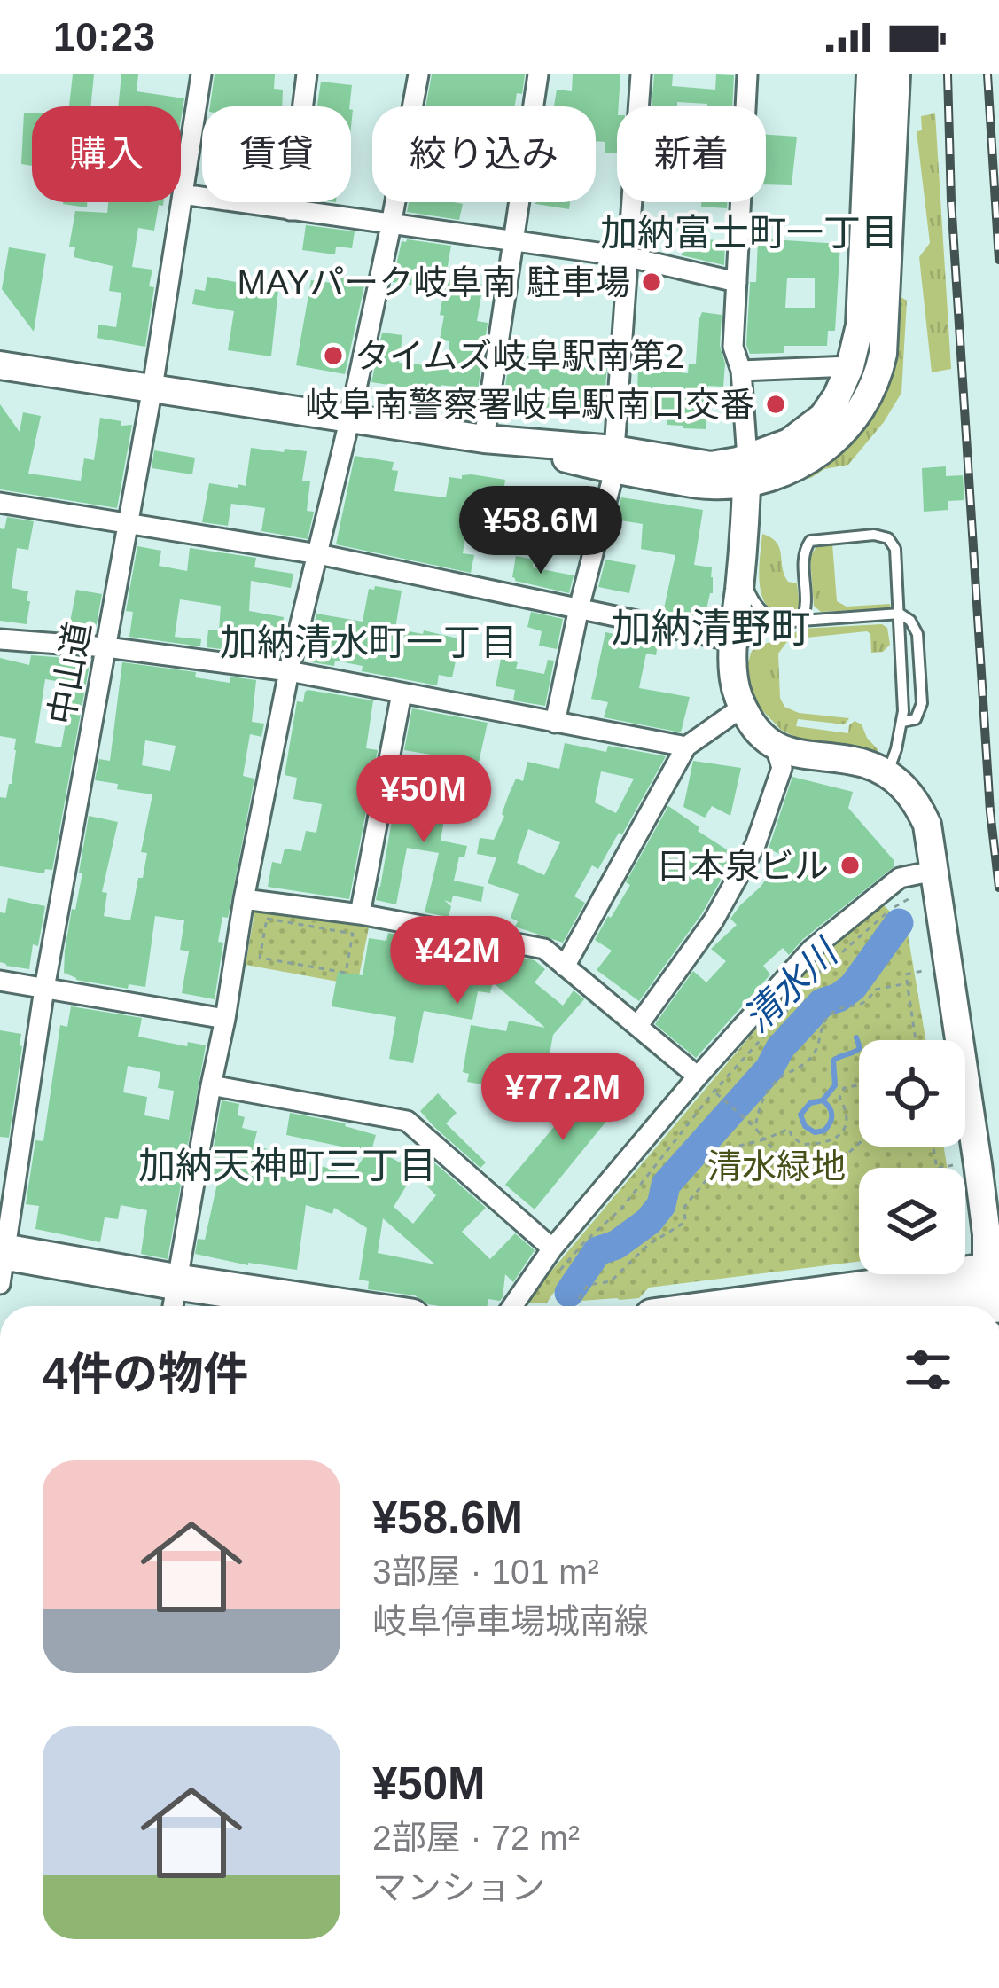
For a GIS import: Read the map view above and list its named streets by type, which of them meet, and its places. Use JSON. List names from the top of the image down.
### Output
{
  "streets": {
    "street": ["中山道"]
  },
  "districts": [
    "加納富士町一丁目",
    "加納清野町",
    "加納清水町一丁目",
    "加納天神町三丁目"
  ],
  "water": ["清水川"],
  "parks": ["清水緑地"],
  "places": [
    "MAYパーク岐阜南 駐車場",
    "タイムズ岐阜駅南第2",
    "岐阜南警察署岐阜駅南口交番",
    "日本泉ビル"
  ],
  "page": {
    "status": "10:23",
    "chip": [
      "購入",
      "賃貸",
      "絞り込み",
      "新着"
    ],
    "price": [
      "¥58.6M",
      "¥50M",
      "¥42M",
      "¥77.2M"
    ],
    "heading": "4件の物件",
    "list": [
      {
        "name": "¥58.6M",
        "note": "3部屋 · 101 m² · 岐阜停車場城南線"
      },
      {
        "name": "¥50M",
        "note": "2部屋 · 72 m² · マンション"
      }
    ]
  }
}
